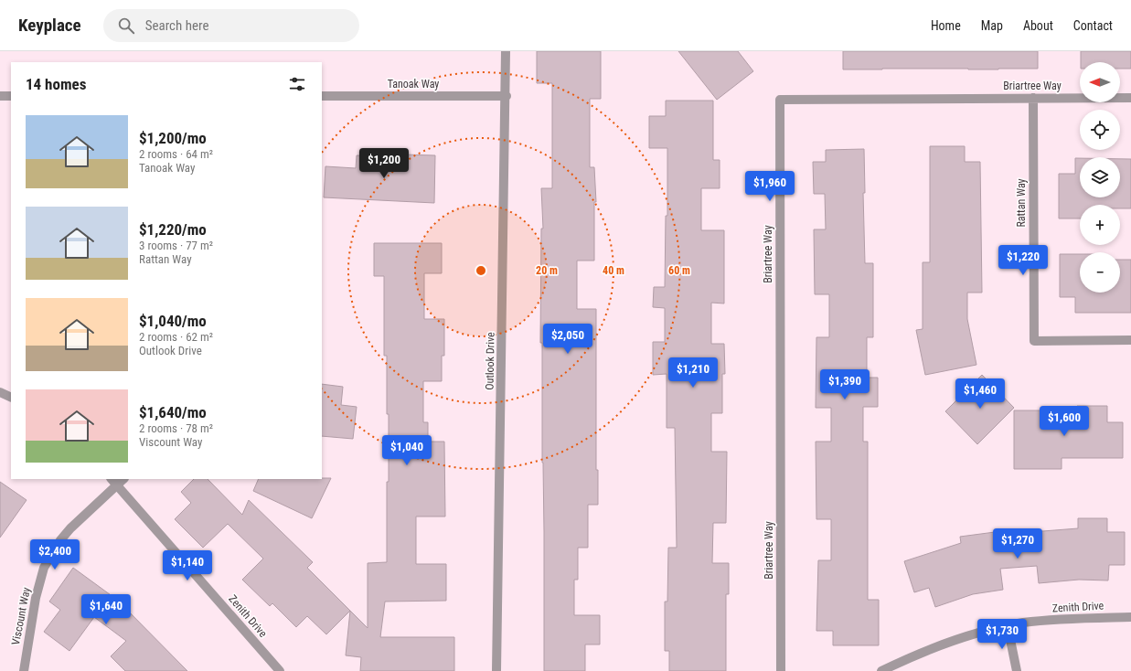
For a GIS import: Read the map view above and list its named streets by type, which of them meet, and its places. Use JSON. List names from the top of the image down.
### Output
{
  "streets": {
    "street": [
      "Tanoak Way",
      "Briartree Way",
      "Rattan Way",
      "Outlook Drive",
      "Zenith Drive",
      "Viscount Way"
    ]
  },
  "crossings": [
    ["Tanoak Way", "Outlook Drive"],
    ["Briartree Way", "Rattan Way"],
    ["Zenith Drive", "Viscount Way"]
  ],
  "north": "left",
  "page": {
    "header": "Keyplace",
    "search": "Search here",
    "nav": [
      "Home",
      "Map",
      "About",
      "Contact"
    ],
    "map_buttons": ["+", "−"],
    "heading": "14 homes",
    "list": [
      {
        "name": "$1,200/mo",
        "note": "2 rooms · 64 m² · Tanoak Way"
      },
      {
        "name": "$1,220/mo",
        "note": "3 rooms · 77 m² · Rattan Way"
      },
      {
        "name": "$1,040/mo",
        "note": "2 rooms · 62 m² · Outlook Drive"
      },
      {
        "name": "$1,640/mo",
        "note": "2 rooms · 78 m² · Viscount Way"
      }
    ],
    "price": [
      "$1,200",
      "$1,960",
      "$1,220",
      "$2,050",
      "$1,210",
      "$1,390",
      "$1,460",
      "$1,600",
      "$1,040",
      "$1,270",
      "$2,400",
      "$1,140",
      "$1,640",
      "$1,730"
    ]
  },
  "rings": ["20 m", "40 m", "60 m"]
}
